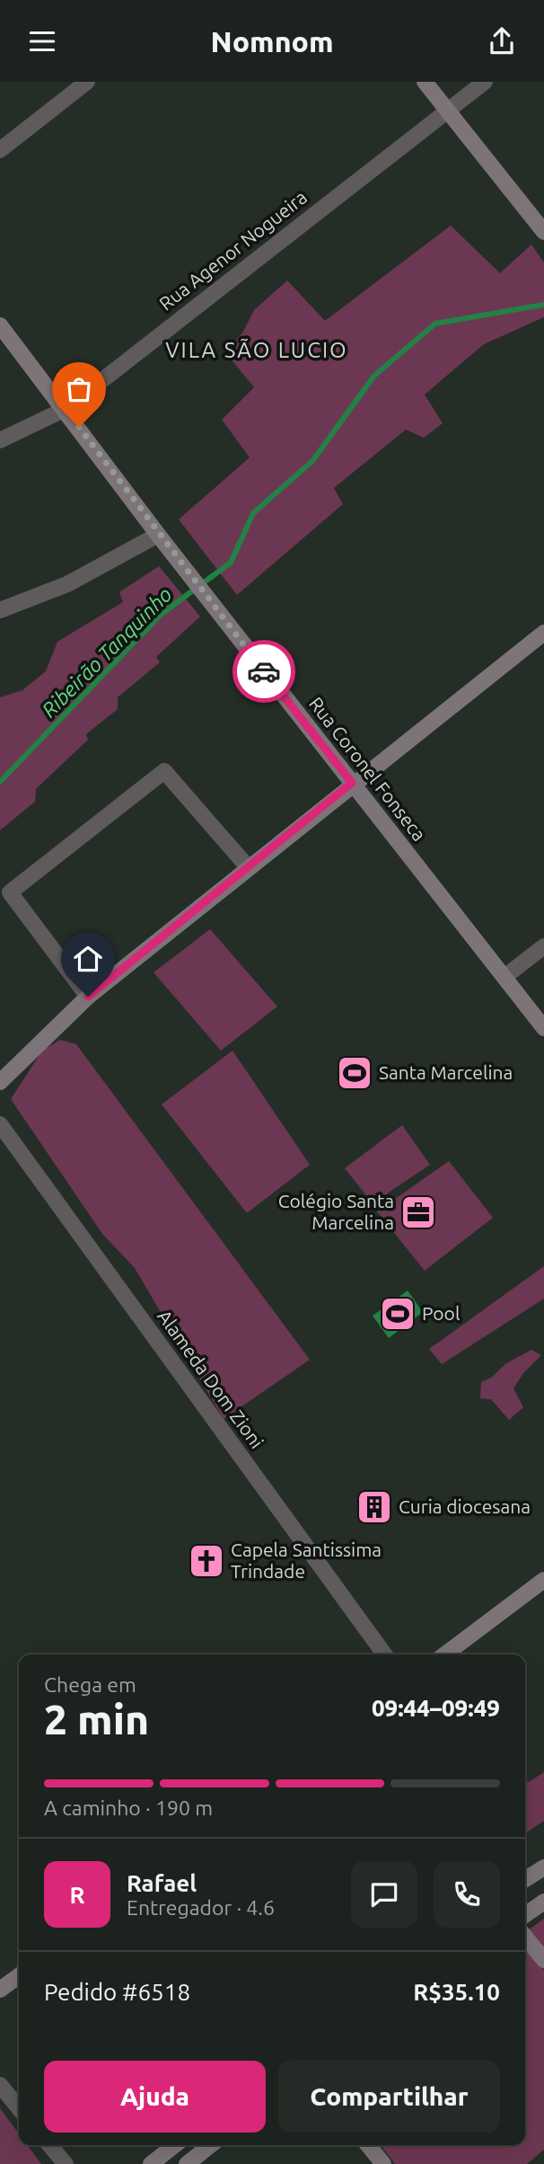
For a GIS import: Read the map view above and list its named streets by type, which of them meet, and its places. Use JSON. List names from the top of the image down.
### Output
{
  "streets": {
    "street": ["Rua Agenor Nogueira", "Rua Coronel Fonseca", "Alameda Dom Zioni"]
  },
  "crossings": [
    ["Rua Agenor Nogueira", "Rua Coronel Fonseca"]
  ],
  "districts": ["VILA SÃO LUCIO"],
  "water": ["Ribeirão Tanquinho"],
  "places": {
    "sports": ["Santa Marcelina", "Pool"],
    "office": ["Colégio Santa Marcelina"],
    "building": ["Curia diocesana"],
    "church": ["Capela Santissima Trindade"]
  },
  "page": {
    "header": "Nomnom",
    "heading": ["2 min", "Chega em", "09:44–09:49"],
    "panel": [
      "Rafael",
      "Entregador · 4.6",
      "Pedido #6518",
      "R$35.10"
    ],
    "bar": "A caminho · 190 m",
    "round": "R",
    "buttons": ["Ajuda", "Compartilhar"]
  }
}
